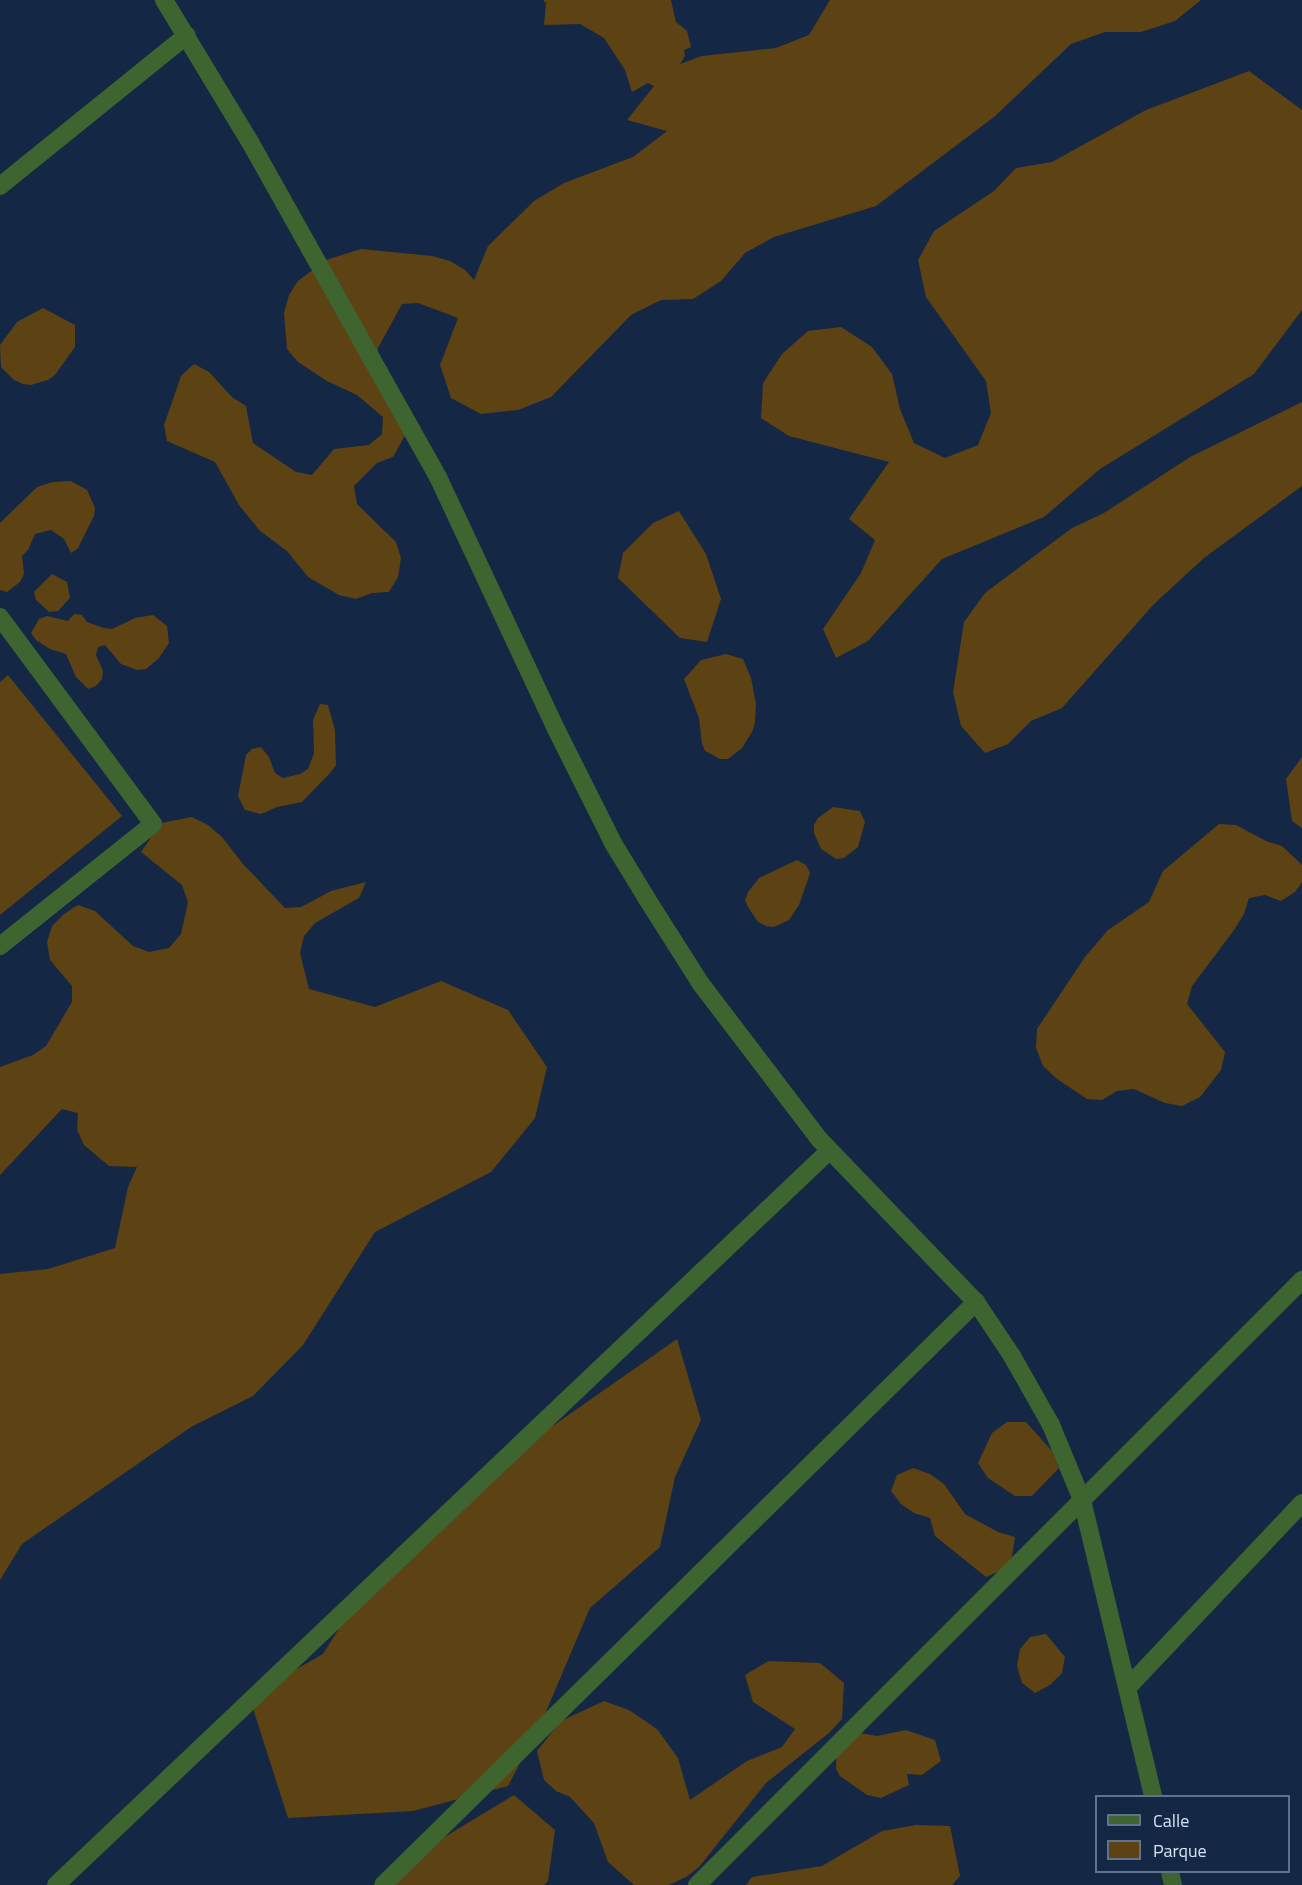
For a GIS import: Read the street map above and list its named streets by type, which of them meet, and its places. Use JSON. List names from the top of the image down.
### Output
{
  "legend": ["Calle", "Parque"]
}
